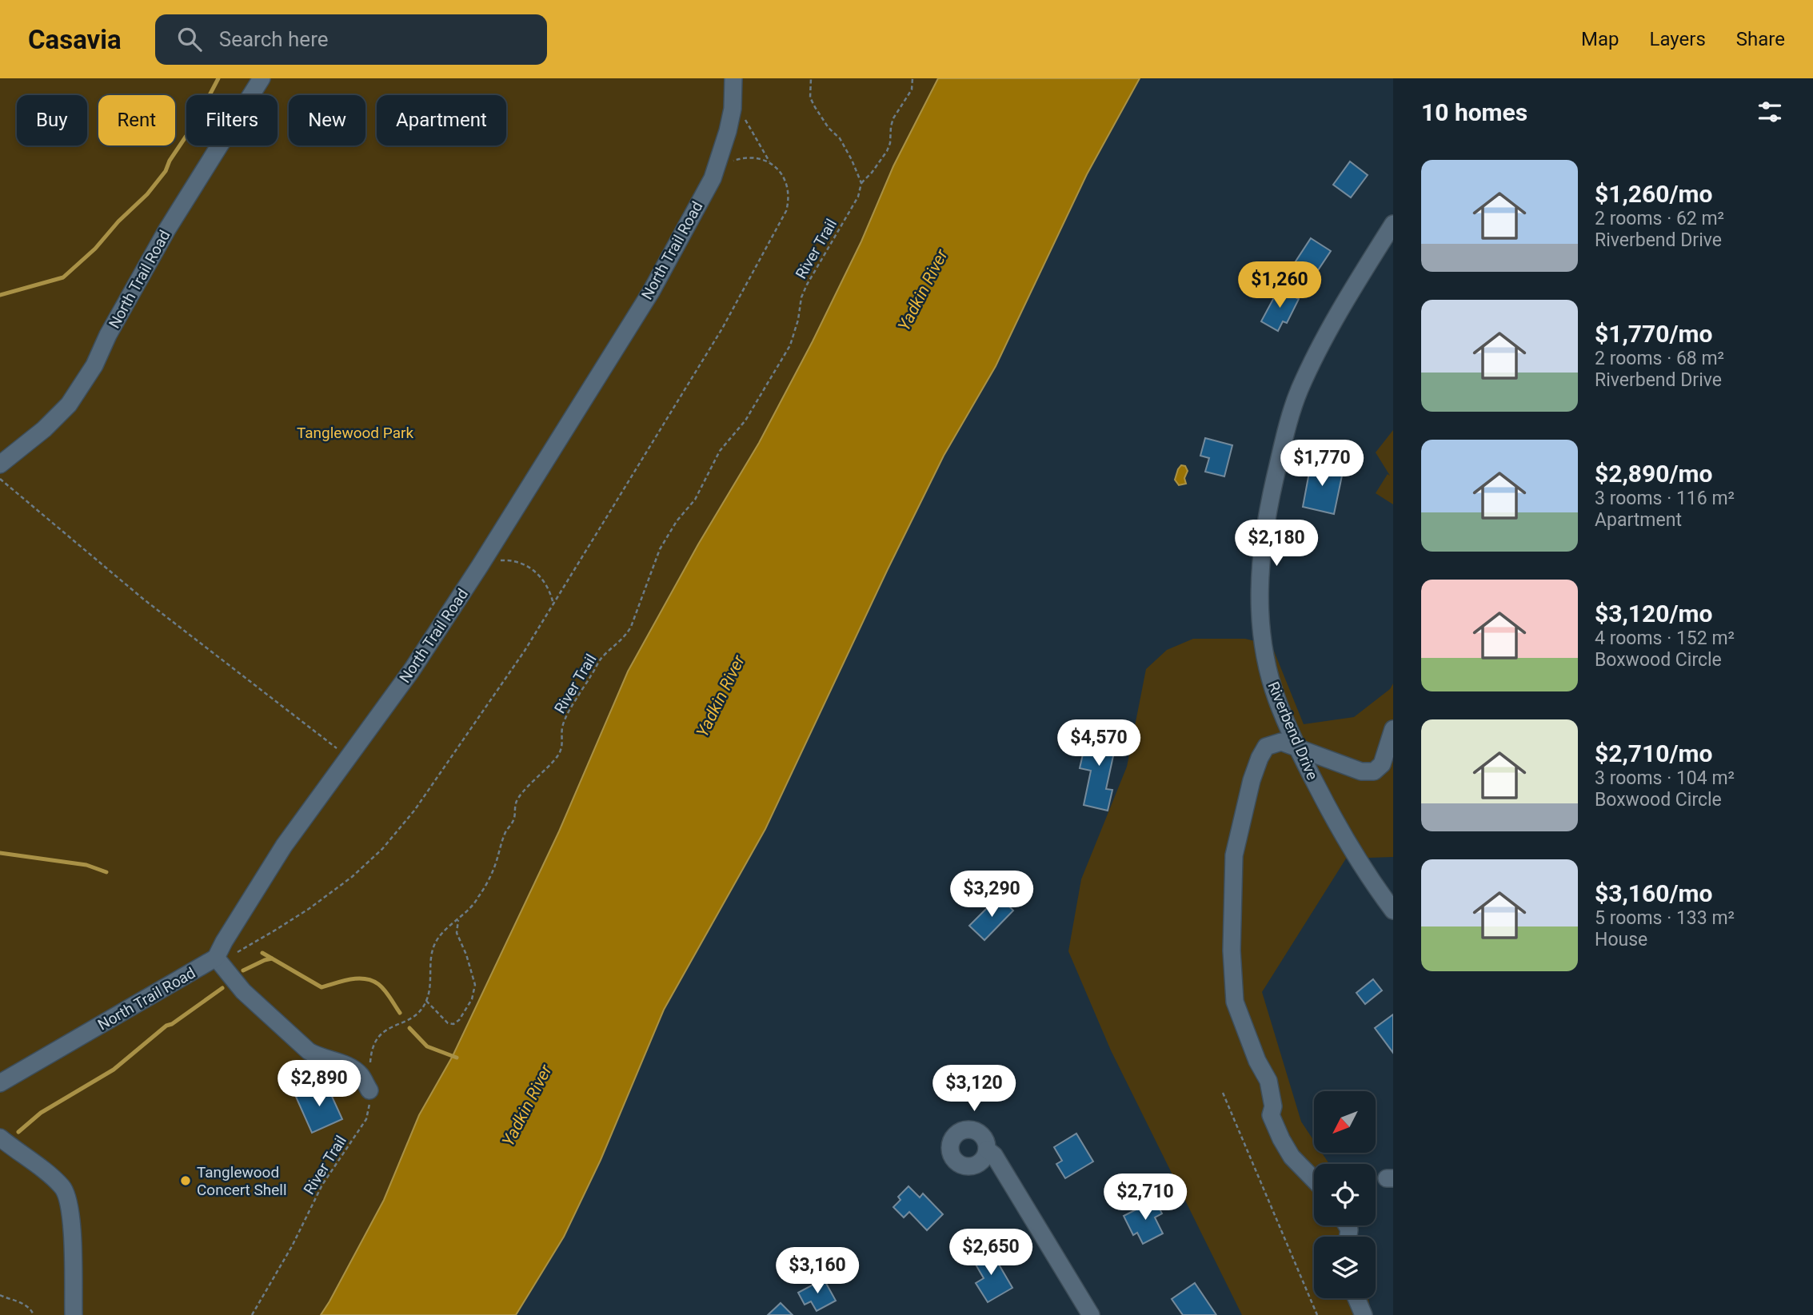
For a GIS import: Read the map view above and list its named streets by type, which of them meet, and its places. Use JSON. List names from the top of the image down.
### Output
{
  "streets": {
    "street": ["North Trail Road", "Riverbend Drive"],
    "path": ["River Trail"]
  },
  "water": ["Yadkin River"],
  "parks": ["Tanglewood Park"],
  "places": ["Tanglewood Concert Shell"],
  "north": "bottom left",
  "page": {
    "header": "Casavia",
    "search": "Search here",
    "nav": ["Map", "Layers", "Share"],
    "heading": "10 homes",
    "chip": [
      "Buy",
      "Rent",
      "Filters",
      "New",
      "Apartment"
    ],
    "list": [
      {
        "name": "$1,260/mo",
        "note": "2 rooms · 62 m² · Riverbend Drive"
      },
      {
        "name": "$1,770/mo",
        "note": "2 rooms · 68 m² · Riverbend Drive"
      },
      {
        "name": "$2,890/mo",
        "note": "3 rooms · 116 m² · Apartment"
      },
      {
        "name": "$3,120/mo",
        "note": "4 rooms · 152 m² · Boxwood Circle"
      },
      {
        "name": "$2,710/mo",
        "note": "3 rooms · 104 m² · Boxwood Circle"
      },
      {
        "name": "$3,160/mo",
        "note": "5 rooms · 133 m² · House"
      }
    ],
    "price": [
      "$1,260",
      "$1,770",
      "$2,180",
      "$4,570",
      "$3,290",
      "$2,890",
      "$3,120",
      "$2,710",
      "$2,650",
      "$3,160"
    ]
  }
}
